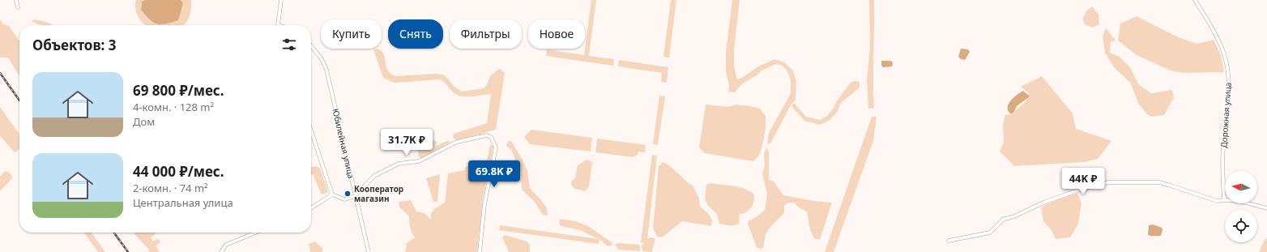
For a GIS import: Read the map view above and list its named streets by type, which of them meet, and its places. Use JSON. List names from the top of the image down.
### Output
{
  "streets": {
    "street": ["Дорожная улица", "Юбилейная улица"]
  },
  "places": ["Кооператор магазин"],
  "north": "left",
  "page": {
    "chip": [
      "Купить",
      "Снять",
      "Фильтры",
      "Новое"
    ],
    "heading": "Объектов: 3",
    "list": [
      {
        "name": "69 800 ₽/мес.",
        "note": "4-комн. · 128 m² · Дом"
      },
      {
        "name": "44 000 ₽/мес.",
        "note": "2-комн. · 74 m² · Центральная улица"
      }
    ],
    "price": ["31.7K ₽", "69.8K ₽", "44K ₽"]
  }
}
